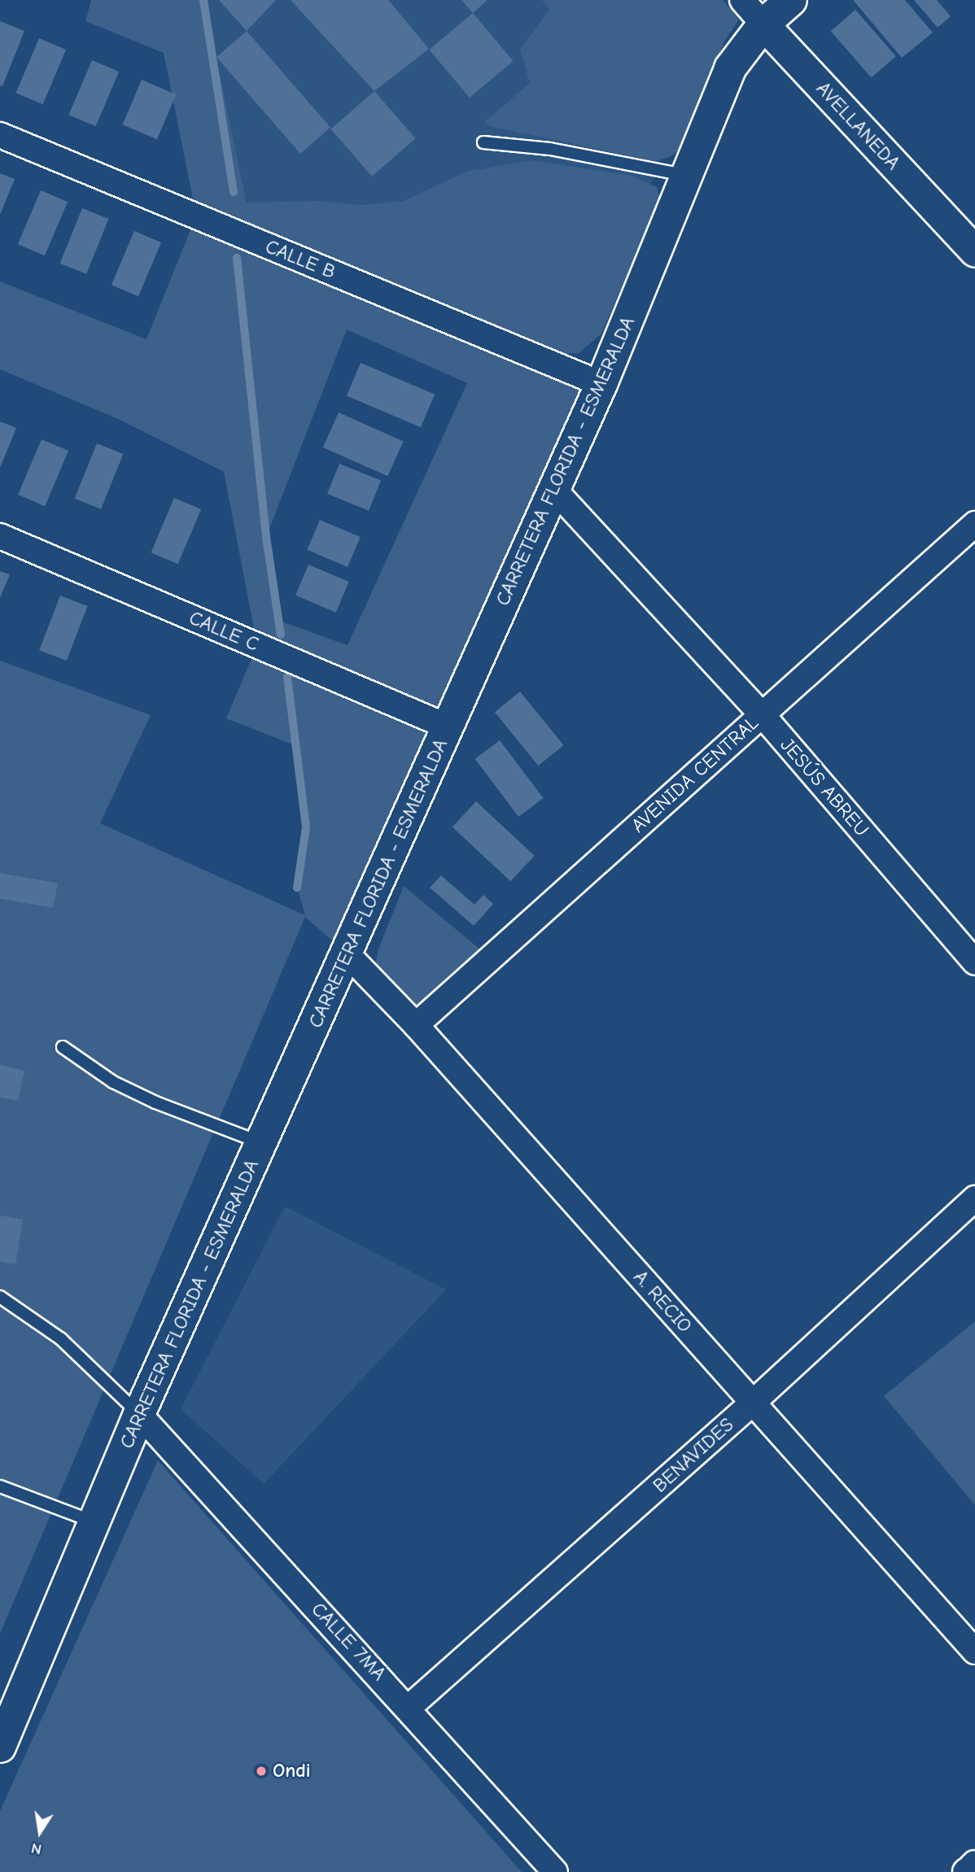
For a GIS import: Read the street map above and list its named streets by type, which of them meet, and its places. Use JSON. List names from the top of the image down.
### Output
{
  "streets": {
    "main road": ["CARRETERA FLORIDA - ESMERALDA"],
    "street": [
      "AVELLANEDA",
      "CALLE B",
      "CALLE C",
      "AVENIDA CENTRAL",
      "JESÚS ABREU",
      "A. RECIO",
      "BENAVIDES",
      "CALLE 7MA"
    ]
  },
  "crossings": [
    ["AVELLANEDA", "CARRETERA FLORIDA - ESMERALDA"],
    ["CALLE B", "CARRETERA FLORIDA - ESMERALDA"],
    ["CARRETERA FLORIDA - ESMERALDA", "CALLE C"],
    ["CARRETERA FLORIDA - ESMERALDA", "JESÚS ABREU"],
    ["CARRETERA FLORIDA - ESMERALDA", "A. RECIO"],
    ["CARRETERA FLORIDA - ESMERALDA", "CALLE 7MA"],
    ["AVENIDA CENTRAL", "JESÚS ABREU"],
    ["AVENIDA CENTRAL", "A. RECIO"],
    ["A. RECIO", "BENAVIDES"],
    ["BENAVIDES", "CALLE 7MA"]
  ],
  "places": ["Ondi"],
  "north": "bottom"
}
